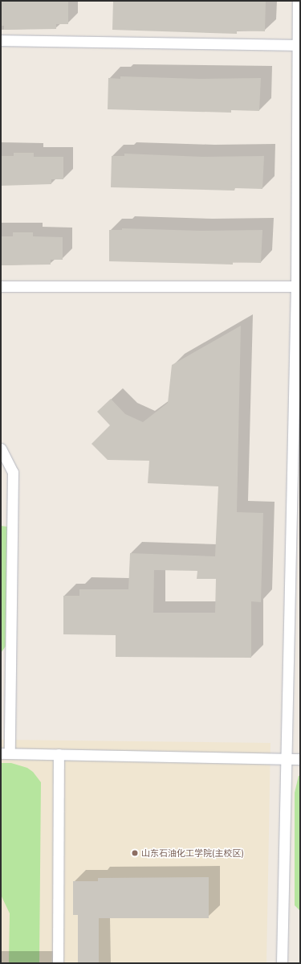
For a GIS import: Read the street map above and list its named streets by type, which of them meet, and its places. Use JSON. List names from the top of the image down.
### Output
{
  "places": ["山东石油化工学院(主校区)"]
}
